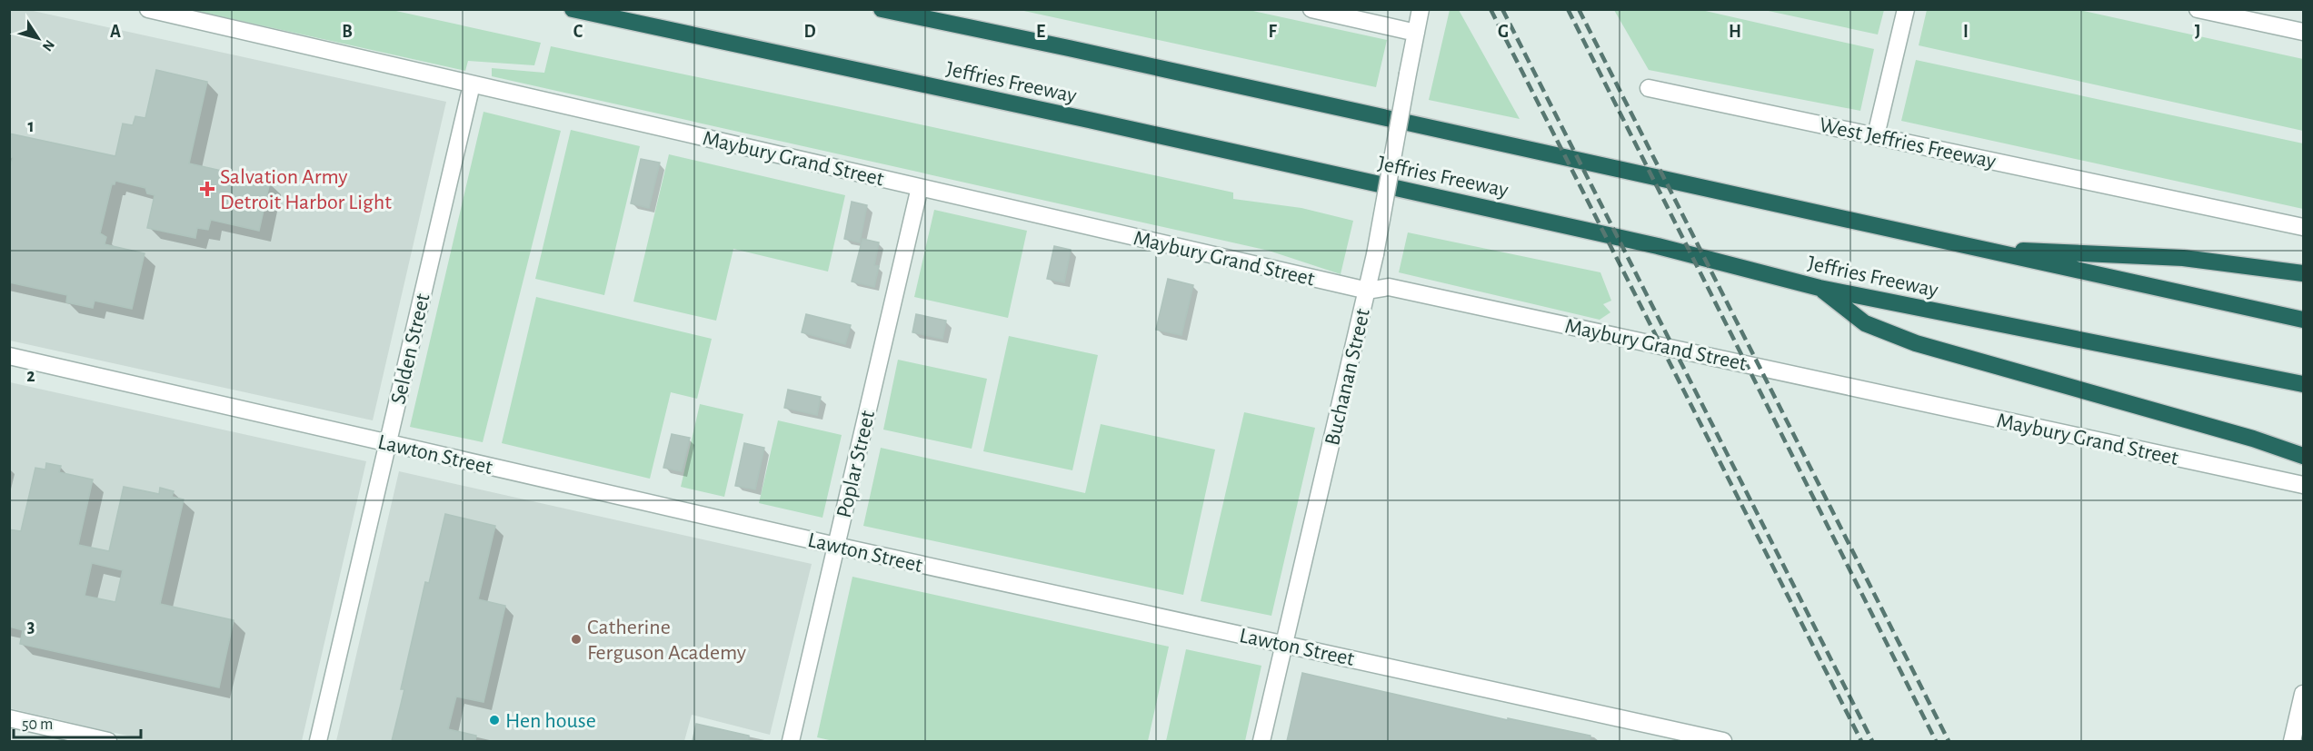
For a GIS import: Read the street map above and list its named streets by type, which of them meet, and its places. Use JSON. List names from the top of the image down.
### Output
{
  "streets": {
    "highway": ["Jeffries Freeway"],
    "street": [
      "West Jeffries Freeway",
      "Maybury Grand Street",
      "Selden Street",
      "Buchanan Street",
      "Lawton Street",
      "Poplar Street"
    ]
  },
  "crossings": [
    ["Maybury Grand Street", "Selden Street"],
    ["Maybury Grand Street", "Buchanan Street"],
    ["Maybury Grand Street", "Poplar Street"],
    ["Selden Street", "Lawton Street"],
    ["Buchanan Street", "Lawton Street"],
    ["Lawton Street", "Poplar Street"]
  ],
  "places": {
    "health": ["Salvation Army Detroit Harbor Light"],
    "other": ["Catherine Ferguson Academy", "Hen house"]
  },
  "scale_bar": "50 m",
  "north": "bottom right",
  "grid": {
    "columns": [
      "A",
      "B",
      "C",
      "D",
      "E",
      "F",
      "G",
      "H",
      "I",
      "J"
    ],
    "rows": ["1", "2", "3"]
  }
}
